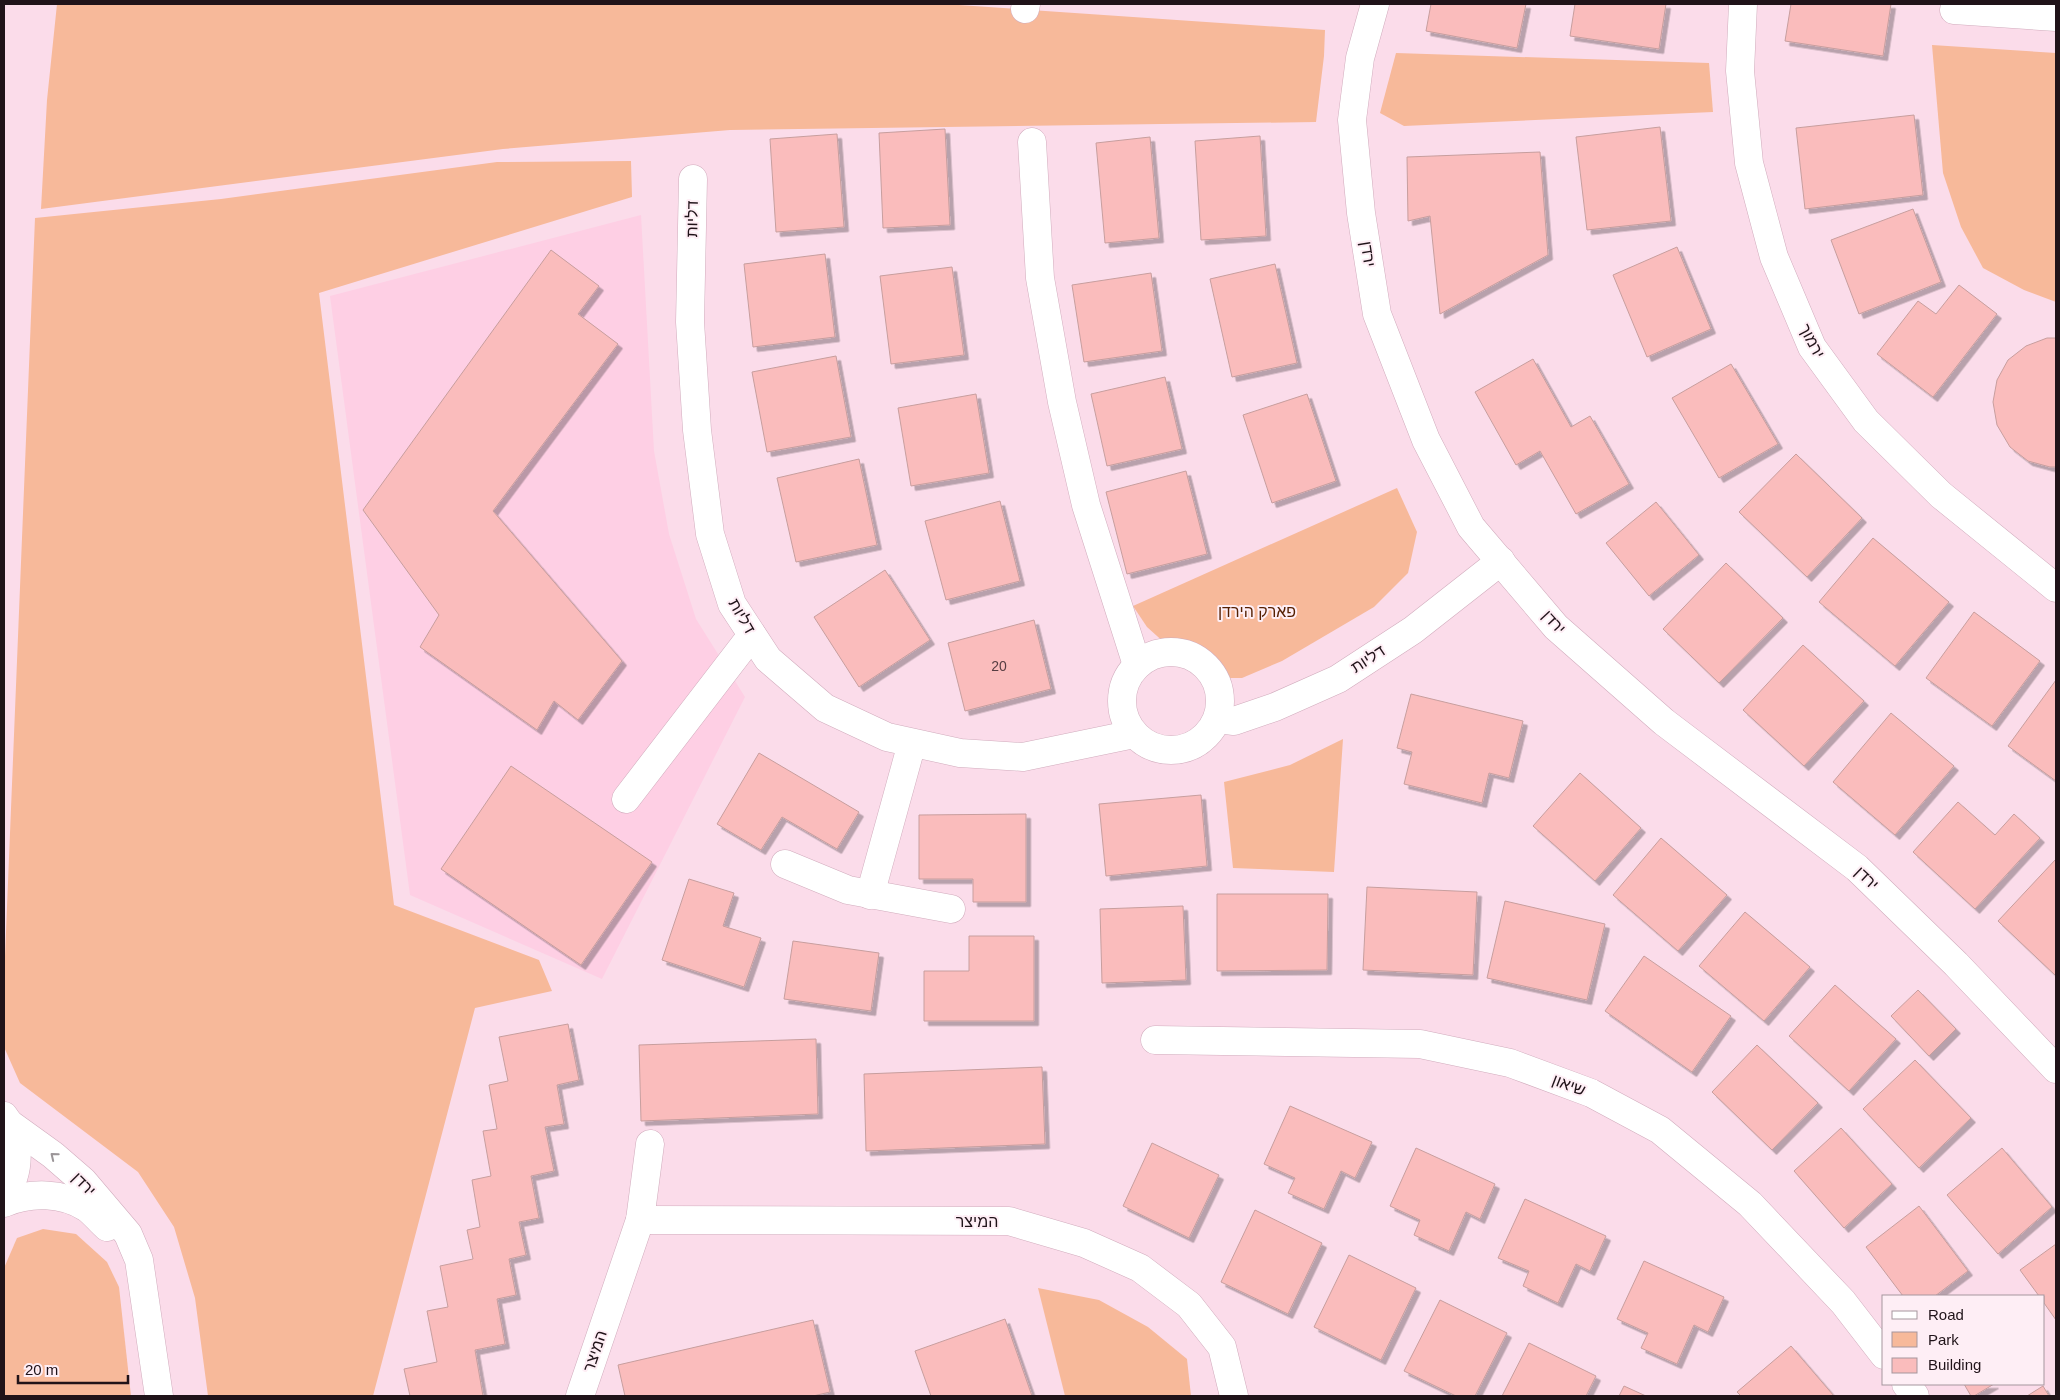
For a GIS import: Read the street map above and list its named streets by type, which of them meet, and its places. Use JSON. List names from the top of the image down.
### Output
{
  "streets": {
    "street": [
      "דליות",
      "ירדן",
      "ירמוך",
      "שיאון",
      "המיצר"
    ]
  },
  "crossings": [
    ["דליות", "ירדן"]
  ],
  "parks": ["פארק הירדן"],
  "house_numbers": ["20"],
  "legend": ["Road", "Park", "Building"],
  "scale_bar": "20 m"
}
